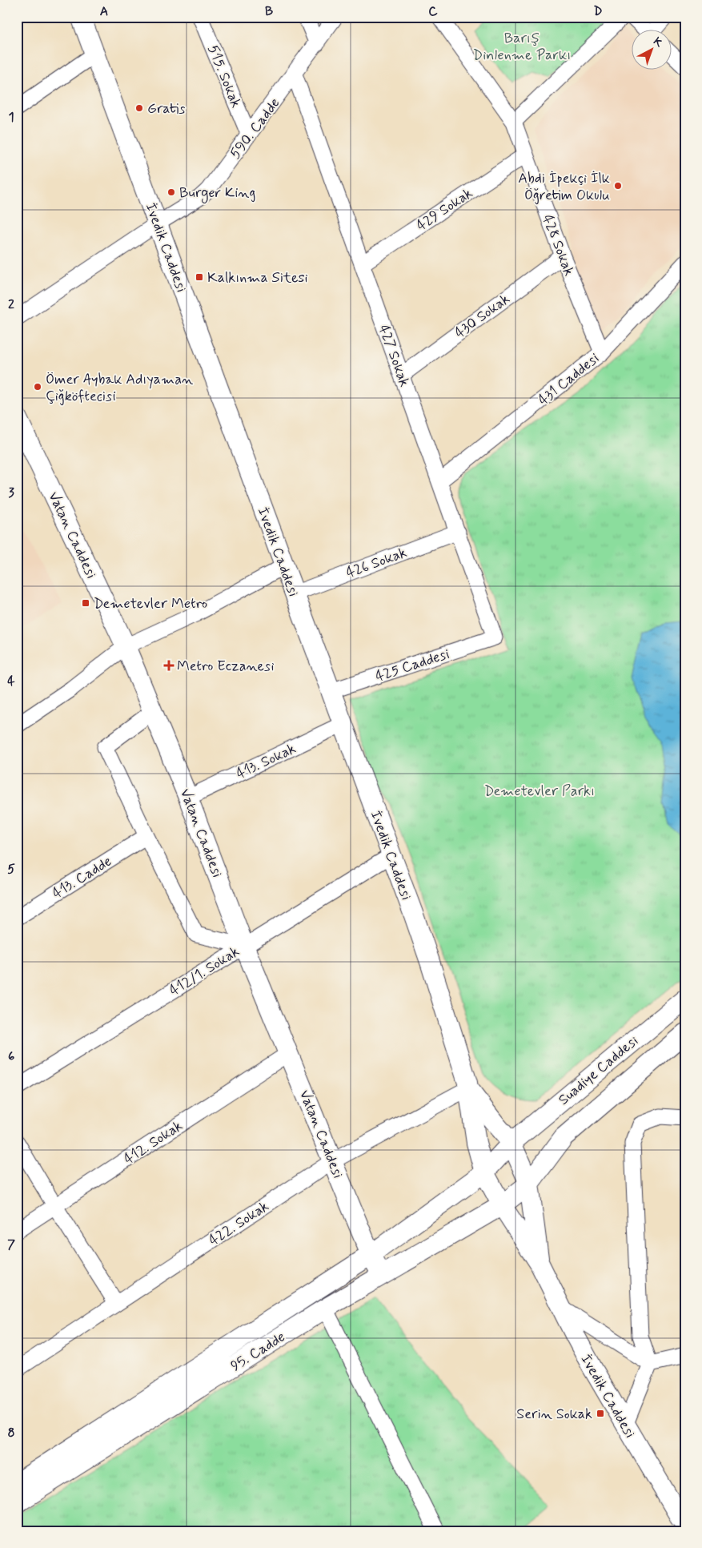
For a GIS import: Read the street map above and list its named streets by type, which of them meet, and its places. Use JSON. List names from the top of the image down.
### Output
{
  "streets": {
    "main road": [
      "İvedik Caddesi",
      "Vatan Caddesi",
      "Suadiye Caddesi",
      "95. Cadde"
    ],
    "street": [
      "515. Sokak",
      "590. Cadde",
      "429 Sokak",
      "428 Sokak",
      "430 Sokak",
      "427 Sokak",
      "431 Caddesi",
      "426 Sokak",
      "425 Caddesi",
      "413. Sokak",
      "413. Cadde",
      "412/1. Sokak",
      "412. Sokak",
      "422. Sokak"
    ]
  },
  "crossings": [
    ["515. Sokak", "590. Cadde"],
    ["590. Cadde", "İvedik Caddesi"],
    ["590. Cadde", "427 Sokak"],
    ["429 Sokak", "428 Sokak"],
    ["429 Sokak", "427 Sokak"],
    ["428 Sokak", "430 Sokak"],
    ["428 Sokak", "431 Caddesi"],
    ["İvedik Caddesi", "426 Sokak"],
    ["İvedik Caddesi", "425 Caddesi"],
    ["İvedik Caddesi", "413. Sokak"],
    ["İvedik Caddesi", "412/1. Sokak"],
    ["İvedik Caddesi", "Suadiye Caddesi"],
    ["İvedik Caddesi", "422. Sokak"],
    ["İvedik Caddesi", "95. Cadde"],
    ["430 Sokak", "427 Sokak"],
    ["427 Sokak", "431 Caddesi"],
    ["427 Sokak", "426 Sokak"],
    ["427 Sokak", "425 Caddesi"],
    ["Vatan Caddesi", "413. Sokak"],
    ["Vatan Caddesi", "412/1. Sokak"],
    ["Vatan Caddesi", "412. Sokak"],
    ["Vatan Caddesi", "422. Sokak"],
    ["Vatan Caddesi", "95. Cadde"]
  ],
  "parks": ["Barış Dinlenme Parkı", "Demetevler Parkı"],
  "places": {
    "other": [
      "Gratis",
      "Abdi İpekçi İlk Öğretim Okulu",
      "Burger King",
      "Ömer Aybak Adıyaman Çiğköftecisi"
    ],
    "transit": ["Kalkınma Sitesi", "Demetevler Metro", "Serin Sokak"],
    "health": ["Metro Eczanesi"]
  },
  "north": "top right",
  "grid": {
    "columns": [
      "A",
      "B",
      "C",
      "D"
    ],
    "rows": [
      "1",
      "2",
      "3",
      "4",
      "5",
      "6",
      "7",
      "8"
    ]
  }
}
